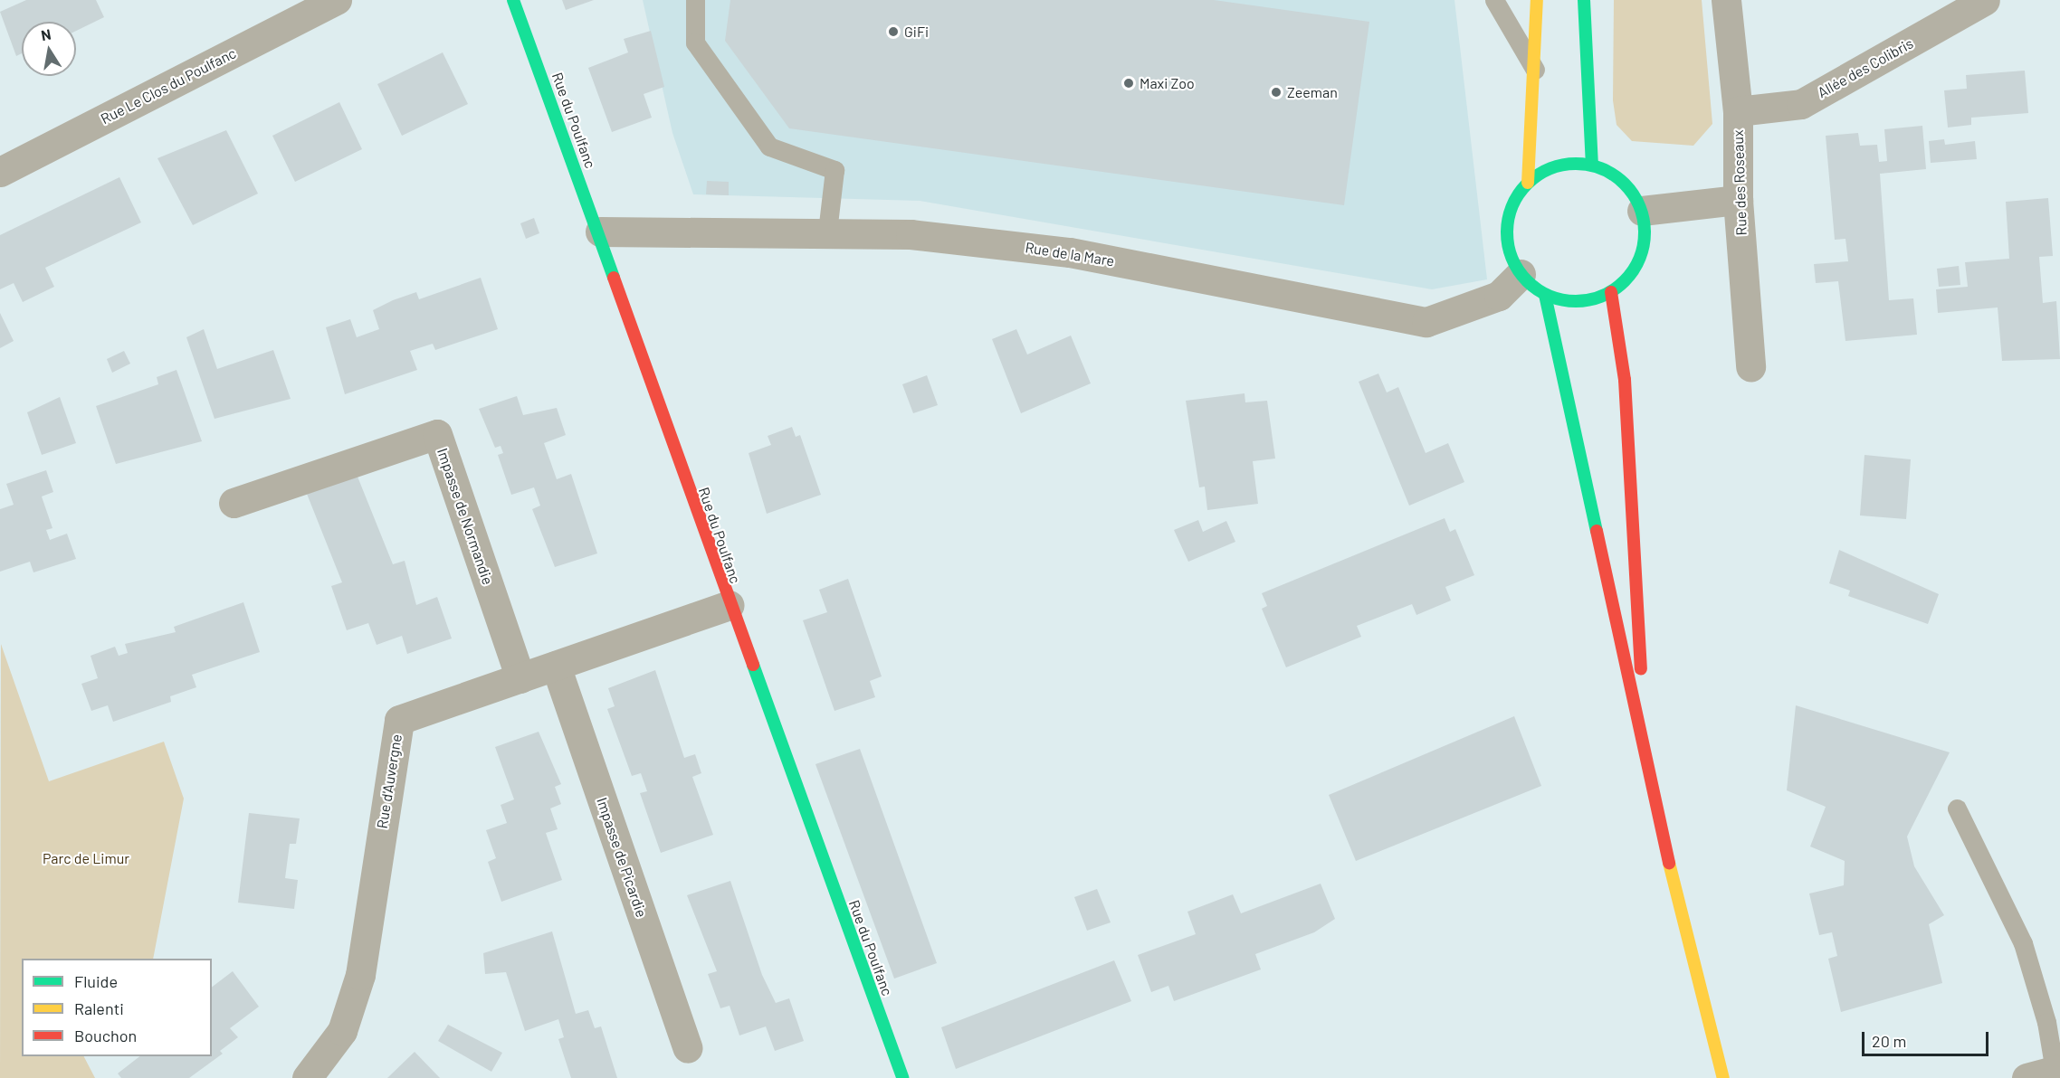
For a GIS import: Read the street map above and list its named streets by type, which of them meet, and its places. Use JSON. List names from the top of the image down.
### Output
{
  "streets": {
    "main road": ["Rue du Poulfanc"],
    "street": [
      "Allée des Colibris",
      "Rue Le Clos du Poulfanc",
      "Rue des Roseaux",
      "Rue de la Mare",
      "Impasse de Normandie",
      "Rue d'Auvergne",
      "Impasse de Picardie"
    ]
  },
  "crossings": [
    ["Allée des Colibris", "Rue des Roseaux"],
    ["Rue du Poulfanc", "Rue de la Mare"],
    ["Rue du Poulfanc", "Rue d'Auvergne"],
    ["Impasse de Normandie", "Rue d'Auvergne"],
    ["Rue d'Auvergne", "Impasse de Picardie"]
  ],
  "parks": ["Parc de Limur"],
  "places": ["GiFi", "Maxi Zoo", "Zeeman"],
  "legend": ["Fluide", "Ralenti", "Bouchon"],
  "scale_bar": "20 m",
  "north": "top"
}
